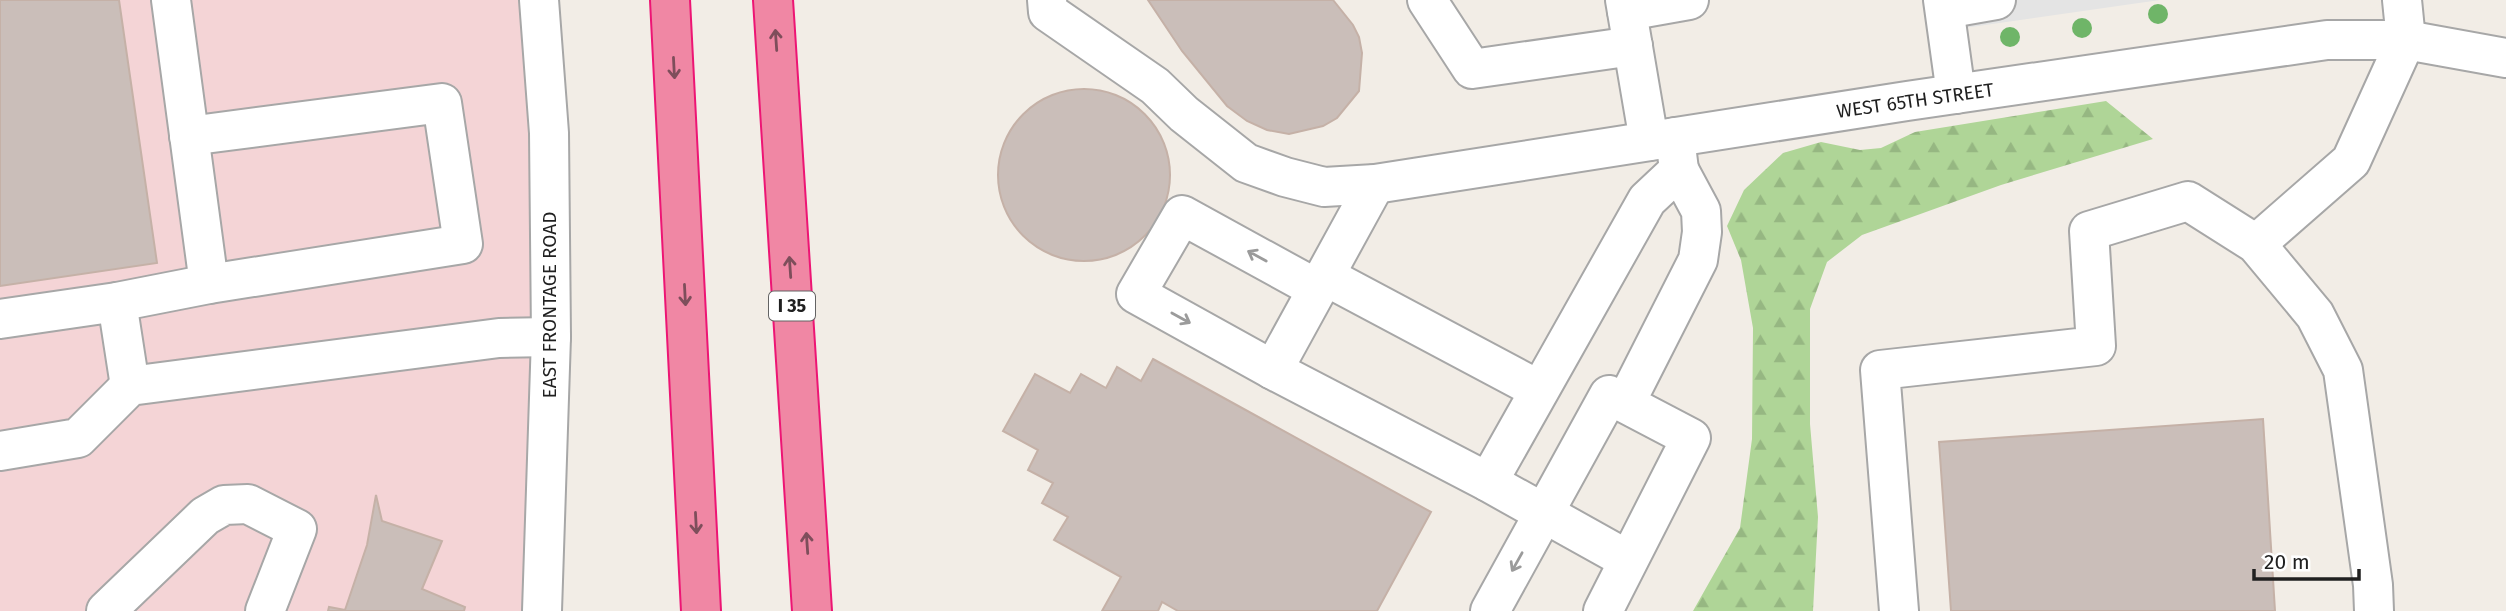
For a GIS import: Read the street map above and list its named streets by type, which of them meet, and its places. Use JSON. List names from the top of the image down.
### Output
{
  "streets": {
    "highway": ["I 35"],
    "street": ["WEST 65TH STREET", "EAST FRONTAGE ROAD"]
  },
  "scale_bar": "20 m"
}
